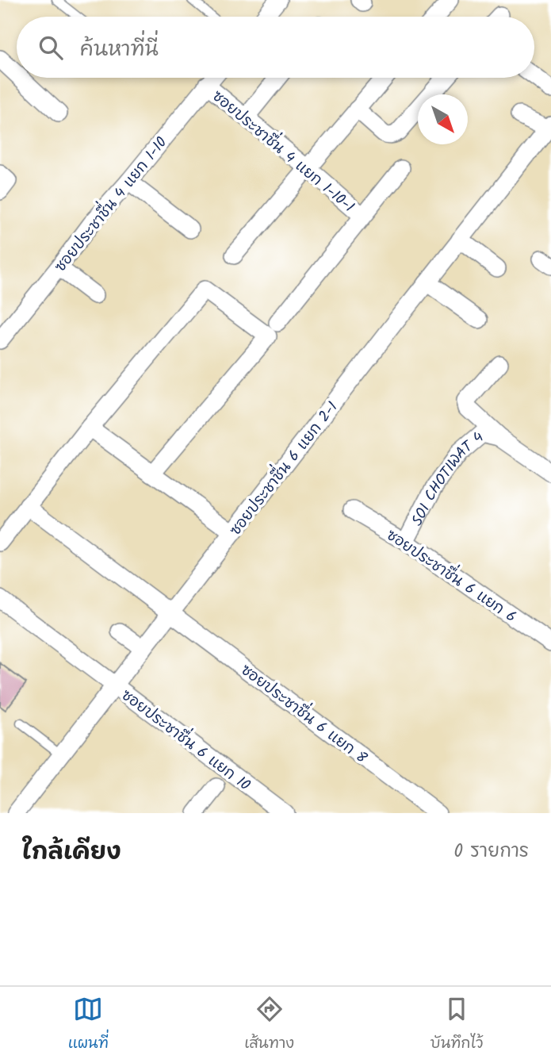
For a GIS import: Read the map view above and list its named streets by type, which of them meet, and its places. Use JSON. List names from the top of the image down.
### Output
{
  "streets": {
    "street": [
      "ซอยประชาชื่น 4 แยก 1-10-1",
      "ซอยประชาชื่น 4 แยก 1-10",
      "ซอยประชาชื่น 6 แยก 2-1",
      "SOI CHOTIWAT 4",
      "ซอยประชาชื่น 6 แยก 6",
      "ซอยประชาชื่น 6 แยก 8",
      "ซอยประชาชื่น 6 แยก 10"
    ]
  },
  "crossings": [
    ["ซอยประชาชื่น 4 แยก 1-10-1", "ซอยประชาชื่น 4 แยก 1-10"],
    ["ซอยประชาชื่น 6 แยก 2-1", "ซอยประชาชื่น 6 แยก 8"],
    ["ซอยประชาชื่น 6 แยก 2-1", "ซอยประชาชื่น 6 แยก 10"],
    ["SOI CHOTIWAT 4", "ซอยประชาชื่น 6 แยก 6"]
  ],
  "north": "bottom right",
  "page": {
    "search": "ค้นหาที่นี่",
    "heading": ["ใกล้เคียง", "0 รายการ"],
    "nav": ["แผนที่", "เส้นทาง", "บันทึกไว้"]
  }
}
